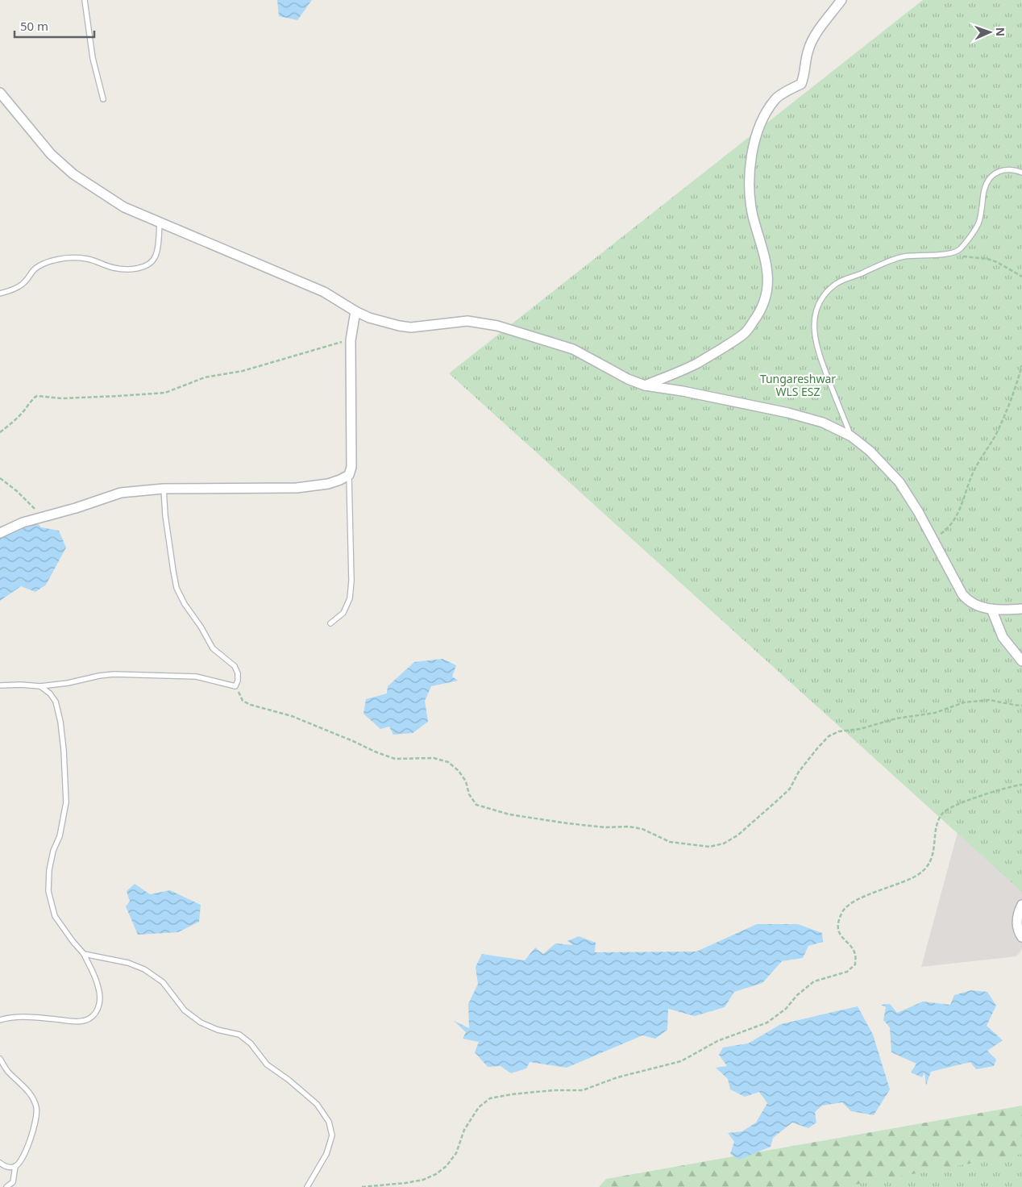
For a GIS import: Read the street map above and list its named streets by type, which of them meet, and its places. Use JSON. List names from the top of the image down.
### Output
{
  "parks": ["Tungareshwar WLS ESZ"],
  "scale_bar": "50 m",
  "north": "right"
}
